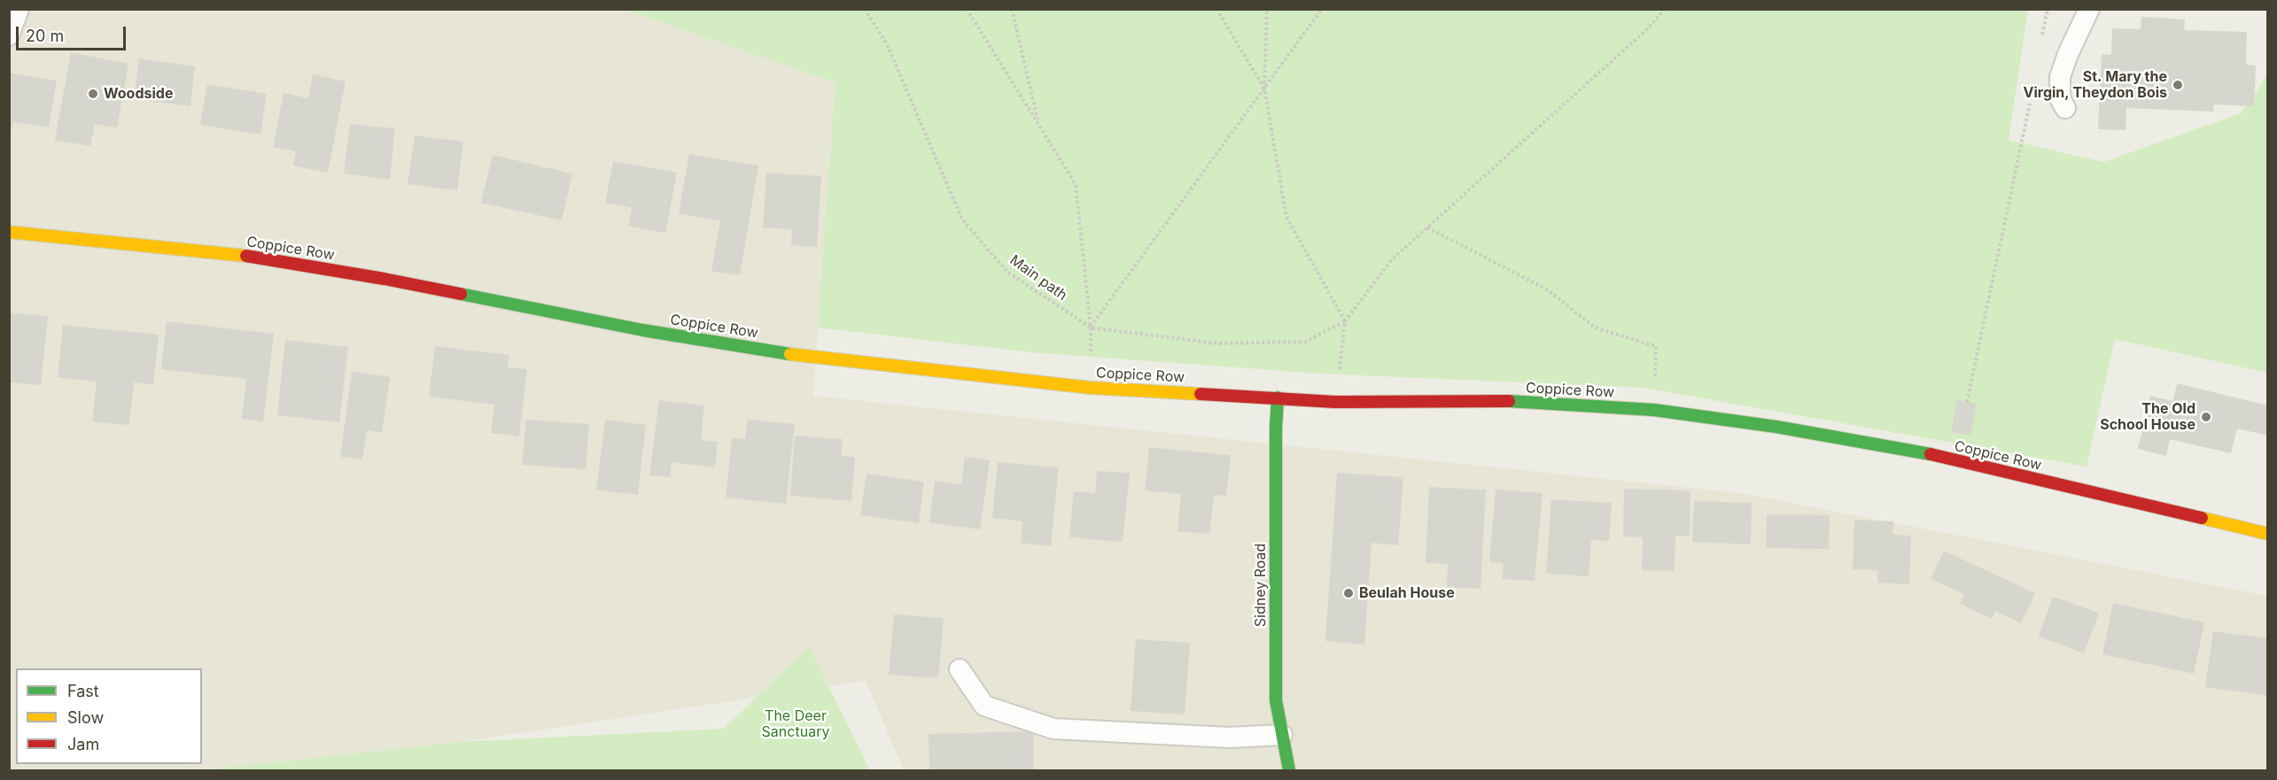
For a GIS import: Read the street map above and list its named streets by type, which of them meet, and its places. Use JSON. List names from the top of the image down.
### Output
{
  "streets": {
    "main road": ["Coppice Row", "Sidney Road"],
    "path": ["Main path"]
  },
  "crossings": [
    ["Coppice Row", "Sidney Road"]
  ],
  "parks": ["The Deer Sanctuary"],
  "places": [
    "St. Mary the Virgin, Theydon Bois",
    "Woodside",
    "The Old School House",
    "Beulah House"
  ],
  "legend": ["Fast", "Slow", "Jam"],
  "scale_bar": "20 m"
}
